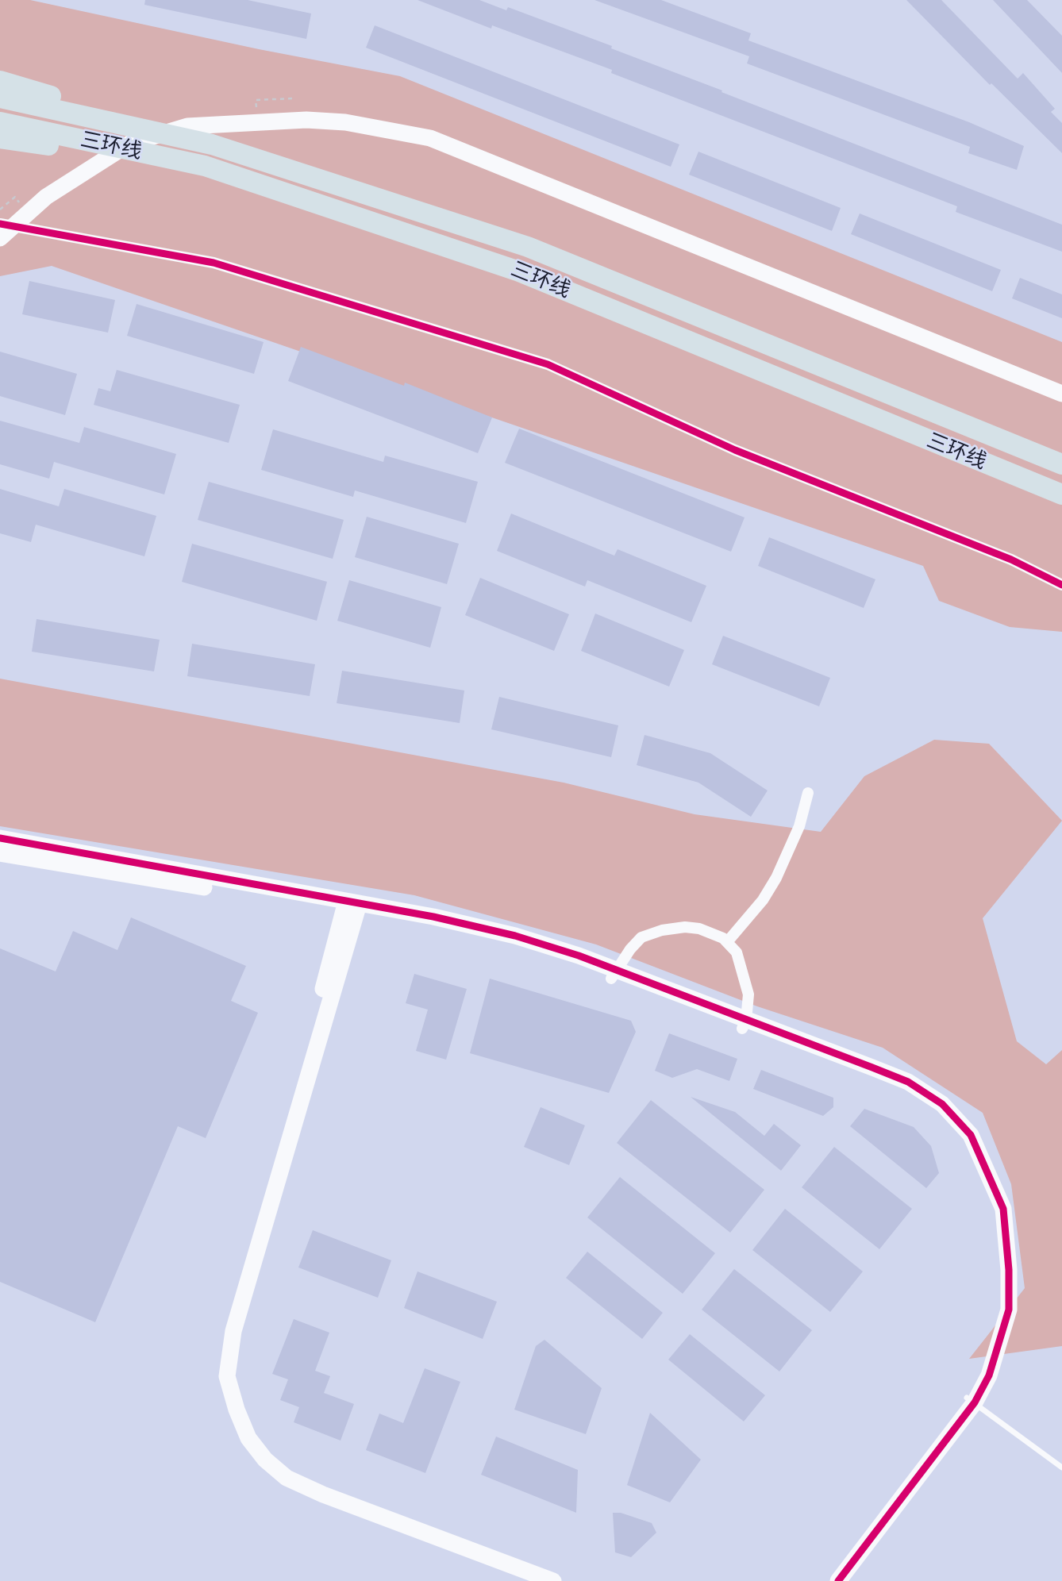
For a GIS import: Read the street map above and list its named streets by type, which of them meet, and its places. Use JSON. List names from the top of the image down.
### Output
{
  "streets": {
    "highway": ["三环线"]
  }
}
